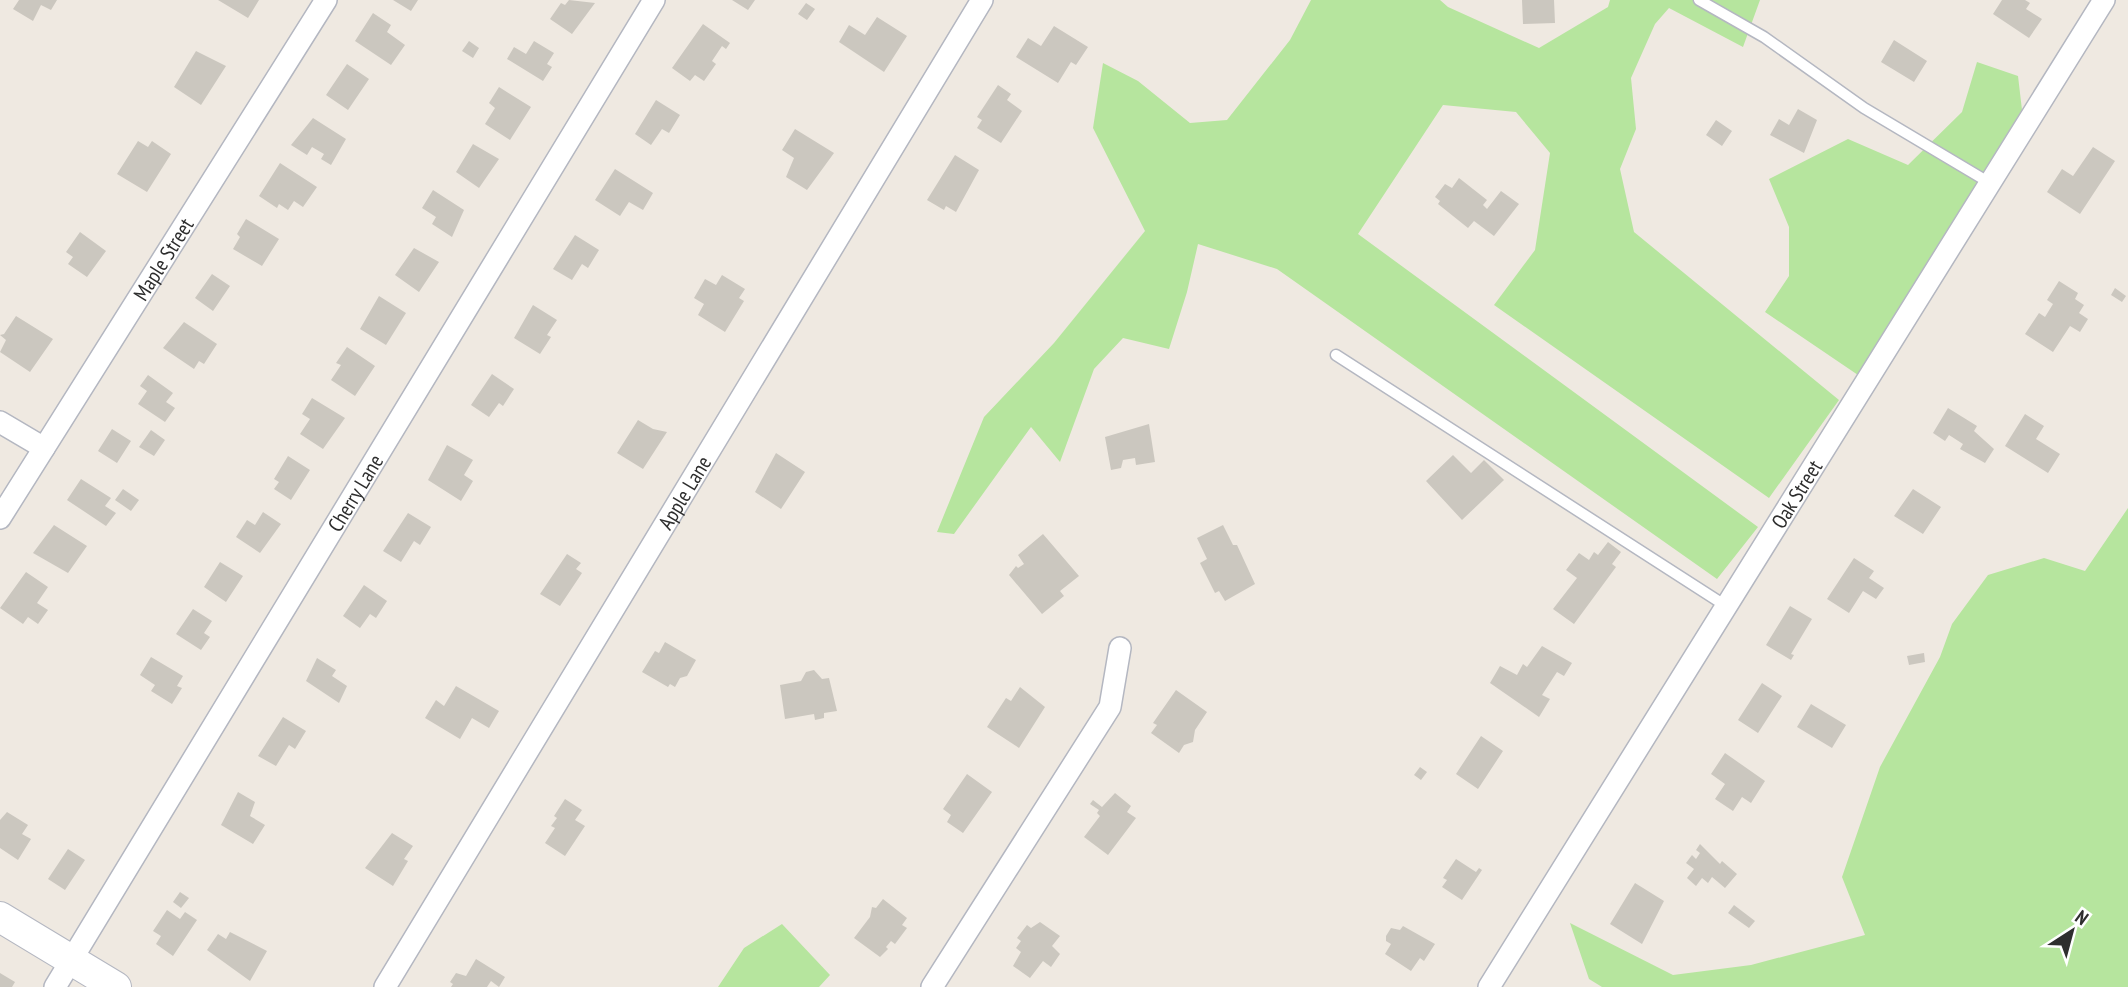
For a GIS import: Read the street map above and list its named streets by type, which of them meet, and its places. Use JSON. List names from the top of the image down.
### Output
{
  "streets": {
    "street": [
      "Maple Street",
      "Cherry Lane",
      "Apple Lane",
      "Oak Street"
    ]
  },
  "north": "top right"
}
